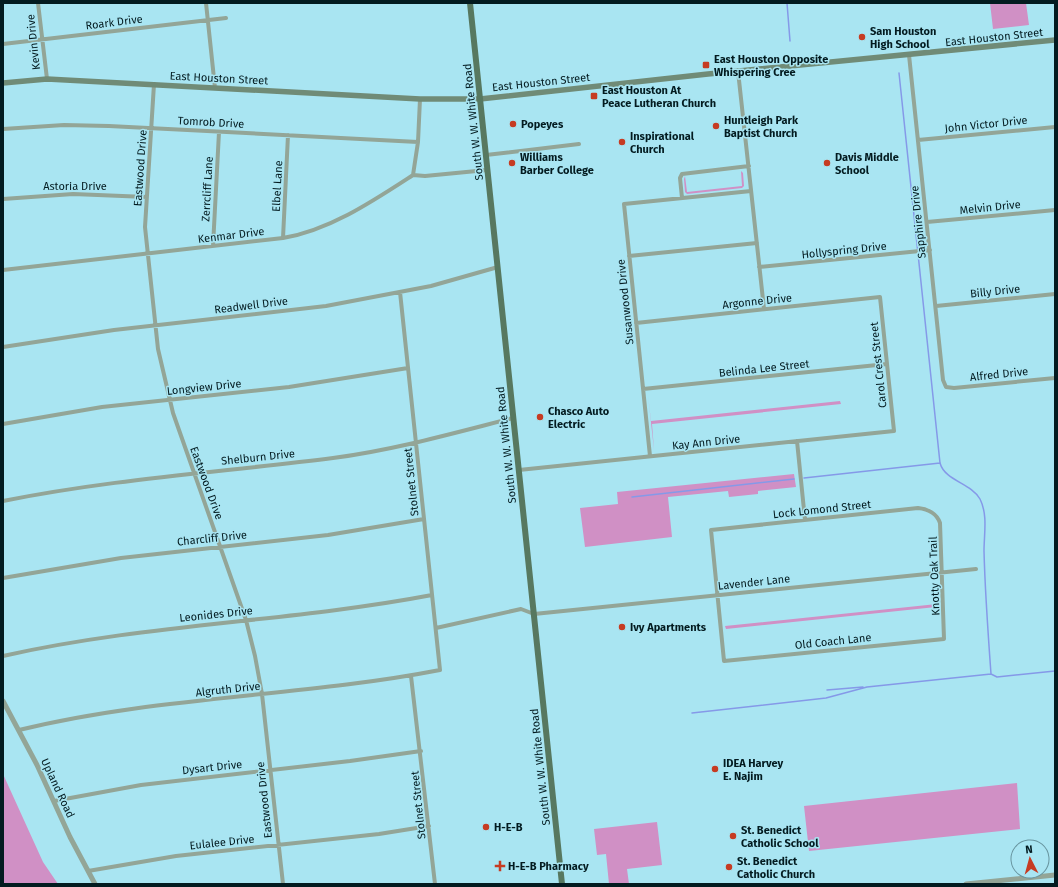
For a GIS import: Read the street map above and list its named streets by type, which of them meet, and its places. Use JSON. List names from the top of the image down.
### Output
{
  "streets": {
    "main road": ["East Houston Street", "South W. W. White Road"],
    "street": [
      "Roark Drive",
      "Kevin Drive",
      "Tomrob Drive",
      "John Victor Drive",
      "Eastwood Drive",
      "Astoria Drive",
      "Elbel Lane",
      "Zerrcliff Lane",
      "Melvin Drive",
      "Sapphire Drive",
      "Kenmar Drive",
      "Hollyspring Drive",
      "Billy Drive",
      "Argonne Drive",
      "Susanwood Drive",
      "Readwell Drive",
      "Carol Crest Street",
      "Belinda Lee Street",
      "Alfred Drive",
      "Longview Drive",
      "Kay Ann Drive",
      "Shelburn Drive",
      "Stolnet Street",
      "Lock Lomond Street",
      "Charcliff Drive",
      "Knotty Oak Trail",
      "Lavender Lane",
      "Leonides Drive",
      "Old Coach Lane",
      "Algruth Drive",
      "Dysart Drive",
      "Upland Road",
      "Eulalee Drive"
    ]
  },
  "crossings": [
    ["Roark Drive", "Kevin Drive"],
    ["East Houston Street", "Kevin Drive"],
    ["East Houston Street", "South W. W. White Road"],
    ["East Houston Street", "Eastwood Drive"],
    ["East Houston Street", "Sapphire Drive"],
    ["Tomrob Drive", "Eastwood Drive"],
    ["Tomrob Drive", "Elbel Lane"],
    ["Tomrob Drive", "Zerrcliff Lane"],
    ["South W. W. White Road", "Readwell Drive"],
    ["South W. W. White Road", "Kay Ann Drive"],
    ["South W. W. White Road", "Shelburn Drive"],
    ["South W. W. White Road", "Lavender Lane"],
    ["John Victor Drive", "Sapphire Drive"],
    ["Eastwood Drive", "Astoria Drive"],
    ["Eastwood Drive", "Kenmar Drive"],
    ["Eastwood Drive", "Readwell Drive"],
    ["Eastwood Drive", "Longview Drive"],
    ["Eastwood Drive", "Shelburn Drive"],
    ["Eastwood Drive", "Charcliff Drive"],
    ["Eastwood Drive", "Leonides Drive"],
    ["Eastwood Drive", "Algruth Drive"],
    ["Eastwood Drive", "Dysart Drive"],
    ["Eastwood Drive", "Eulalee Drive"],
    ["Elbel Lane", "Kenmar Drive"],
    ["Zerrcliff Lane", "Kenmar Drive"],
    ["Melvin Drive", "Sapphire Drive"],
    ["Sapphire Drive", "Hollyspring Drive"],
    ["Sapphire Drive", "Billy Drive"],
    ["Sapphire Drive", "Alfred Drive"],
    ["Argonne Drive", "Susanwood Drive"],
    ["Argonne Drive", "Carol Crest Street"],
    ["Susanwood Drive", "Belinda Lee Street"],
    ["Susanwood Drive", "Kay Ann Drive"],
    ["Readwell Drive", "Stolnet Street"],
    ["Carol Crest Street", "Belinda Lee Street"],
    ["Carol Crest Street", "Kay Ann Drive"],
    ["Longview Drive", "Stolnet Street"],
    ["Shelburn Drive", "Stolnet Street"],
    ["Stolnet Street", "Charcliff Drive"],
    ["Stolnet Street", "Leonides Drive"],
    ["Stolnet Street", "Algruth Drive"],
    ["Stolnet Street", "Dysart Drive"],
    ["Stolnet Street", "Eulalee Drive"],
    ["Lock Lomond Street", "Knotty Oak Trail"],
    ["Lock Lomond Street", "Lavender Lane"],
    ["Lock Lomond Street", "Old Coach Lane"],
    ["Knotty Oak Trail", "Lavender Lane"],
    ["Knotty Oak Trail", "Old Coach Lane"],
    ["Lavender Lane", "Old Coach Lane"],
    ["Algruth Drive", "Upland Road"],
    ["Dysart Drive", "Upland Road"],
    ["Upland Road", "Eulalee Drive"]
  ],
  "places": {
    "other": [
      "Sam Houston High School",
      "Popeyes",
      "Huntleigh Park Baptist Church",
      "Inspirational Church",
      "Williams Barber College",
      "Davis Middle School",
      "Chasco Auto Electric",
      "Ivy Apartments",
      "IDEA Harvey E. Najim",
      "H-E-B",
      "St. Benedict Catholic School",
      "St. Benedict Catholic Church"
    ],
    "transit": ["East Houston Opposite Whispering Cree", "East Houston At Peace Lutheran Church"],
    "health": ["H-E-B Pharmacy"]
  },
  "north": "top"
}
